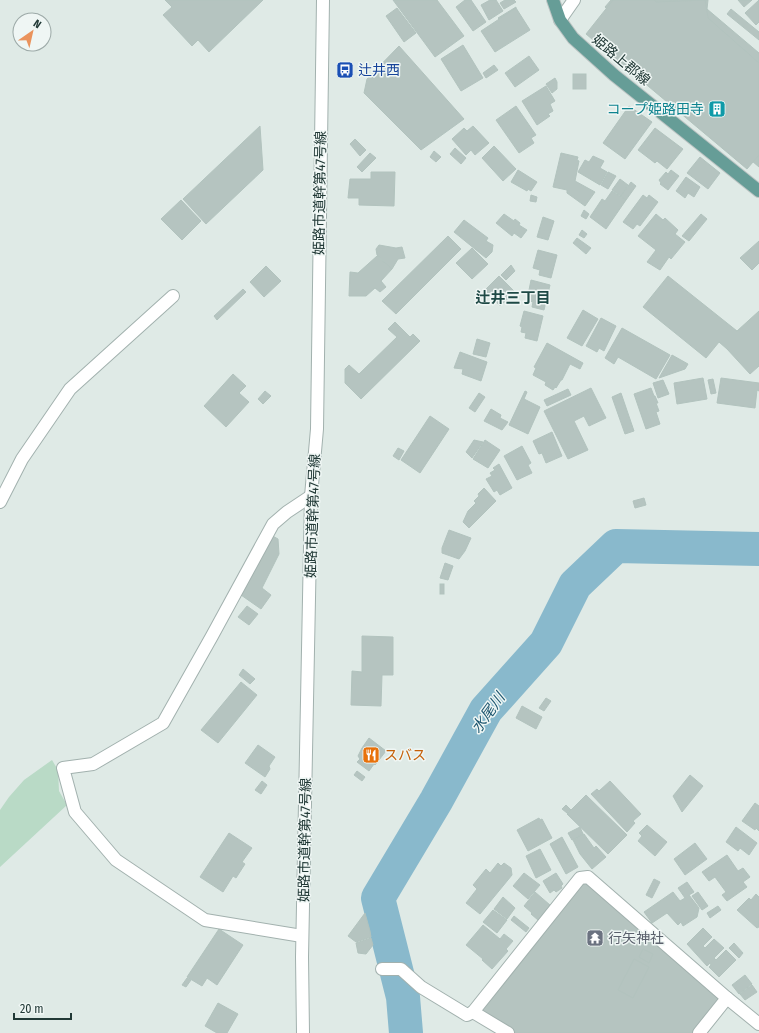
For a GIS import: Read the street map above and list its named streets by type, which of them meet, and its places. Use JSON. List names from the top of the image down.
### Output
{
  "streets": {
    "main road": ["姫路上郡線"],
    "street": ["姫路市道幹第47号線"]
  },
  "districts": ["辻井三丁目"],
  "water": ["水尾川"],
  "places": {
    "bus stop": ["辻井西"],
    "building": ["コープ姫路田寺"],
    "restaurant": ["スバス"],
    "temple": ["行矢神社"]
  },
  "scale_bar": "20 m",
  "north": "top right"
}
